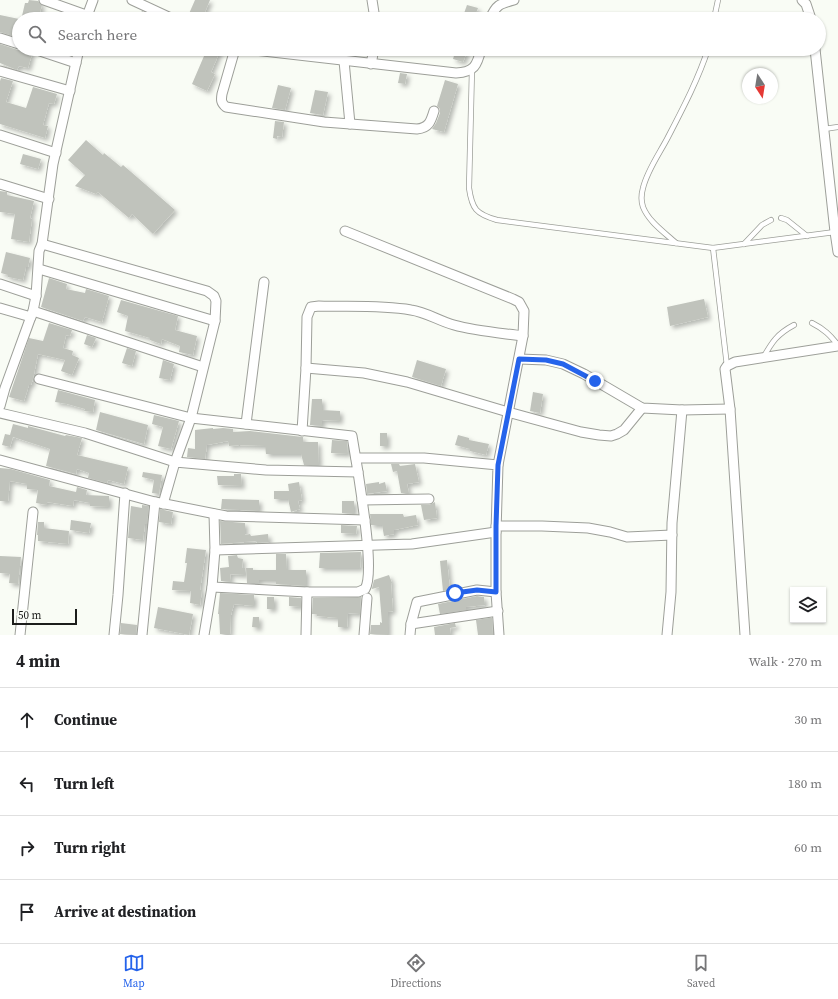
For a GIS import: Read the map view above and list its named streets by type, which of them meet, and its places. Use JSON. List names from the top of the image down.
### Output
{
  "scale_bar": "50 m",
  "north": "bottom",
  "page": {
    "search": "Search here",
    "scale": "50 m",
    "heading": ["4 min", "Walk · 270 m"],
    "list": [
      ["Continue", "30 m"],
      ["Turn left", "180 m"],
      ["Turn right", "60 m"],
      "Arrive at destination"
    ],
    "nav": ["Map", "Directions", "Saved"]
  }
}
